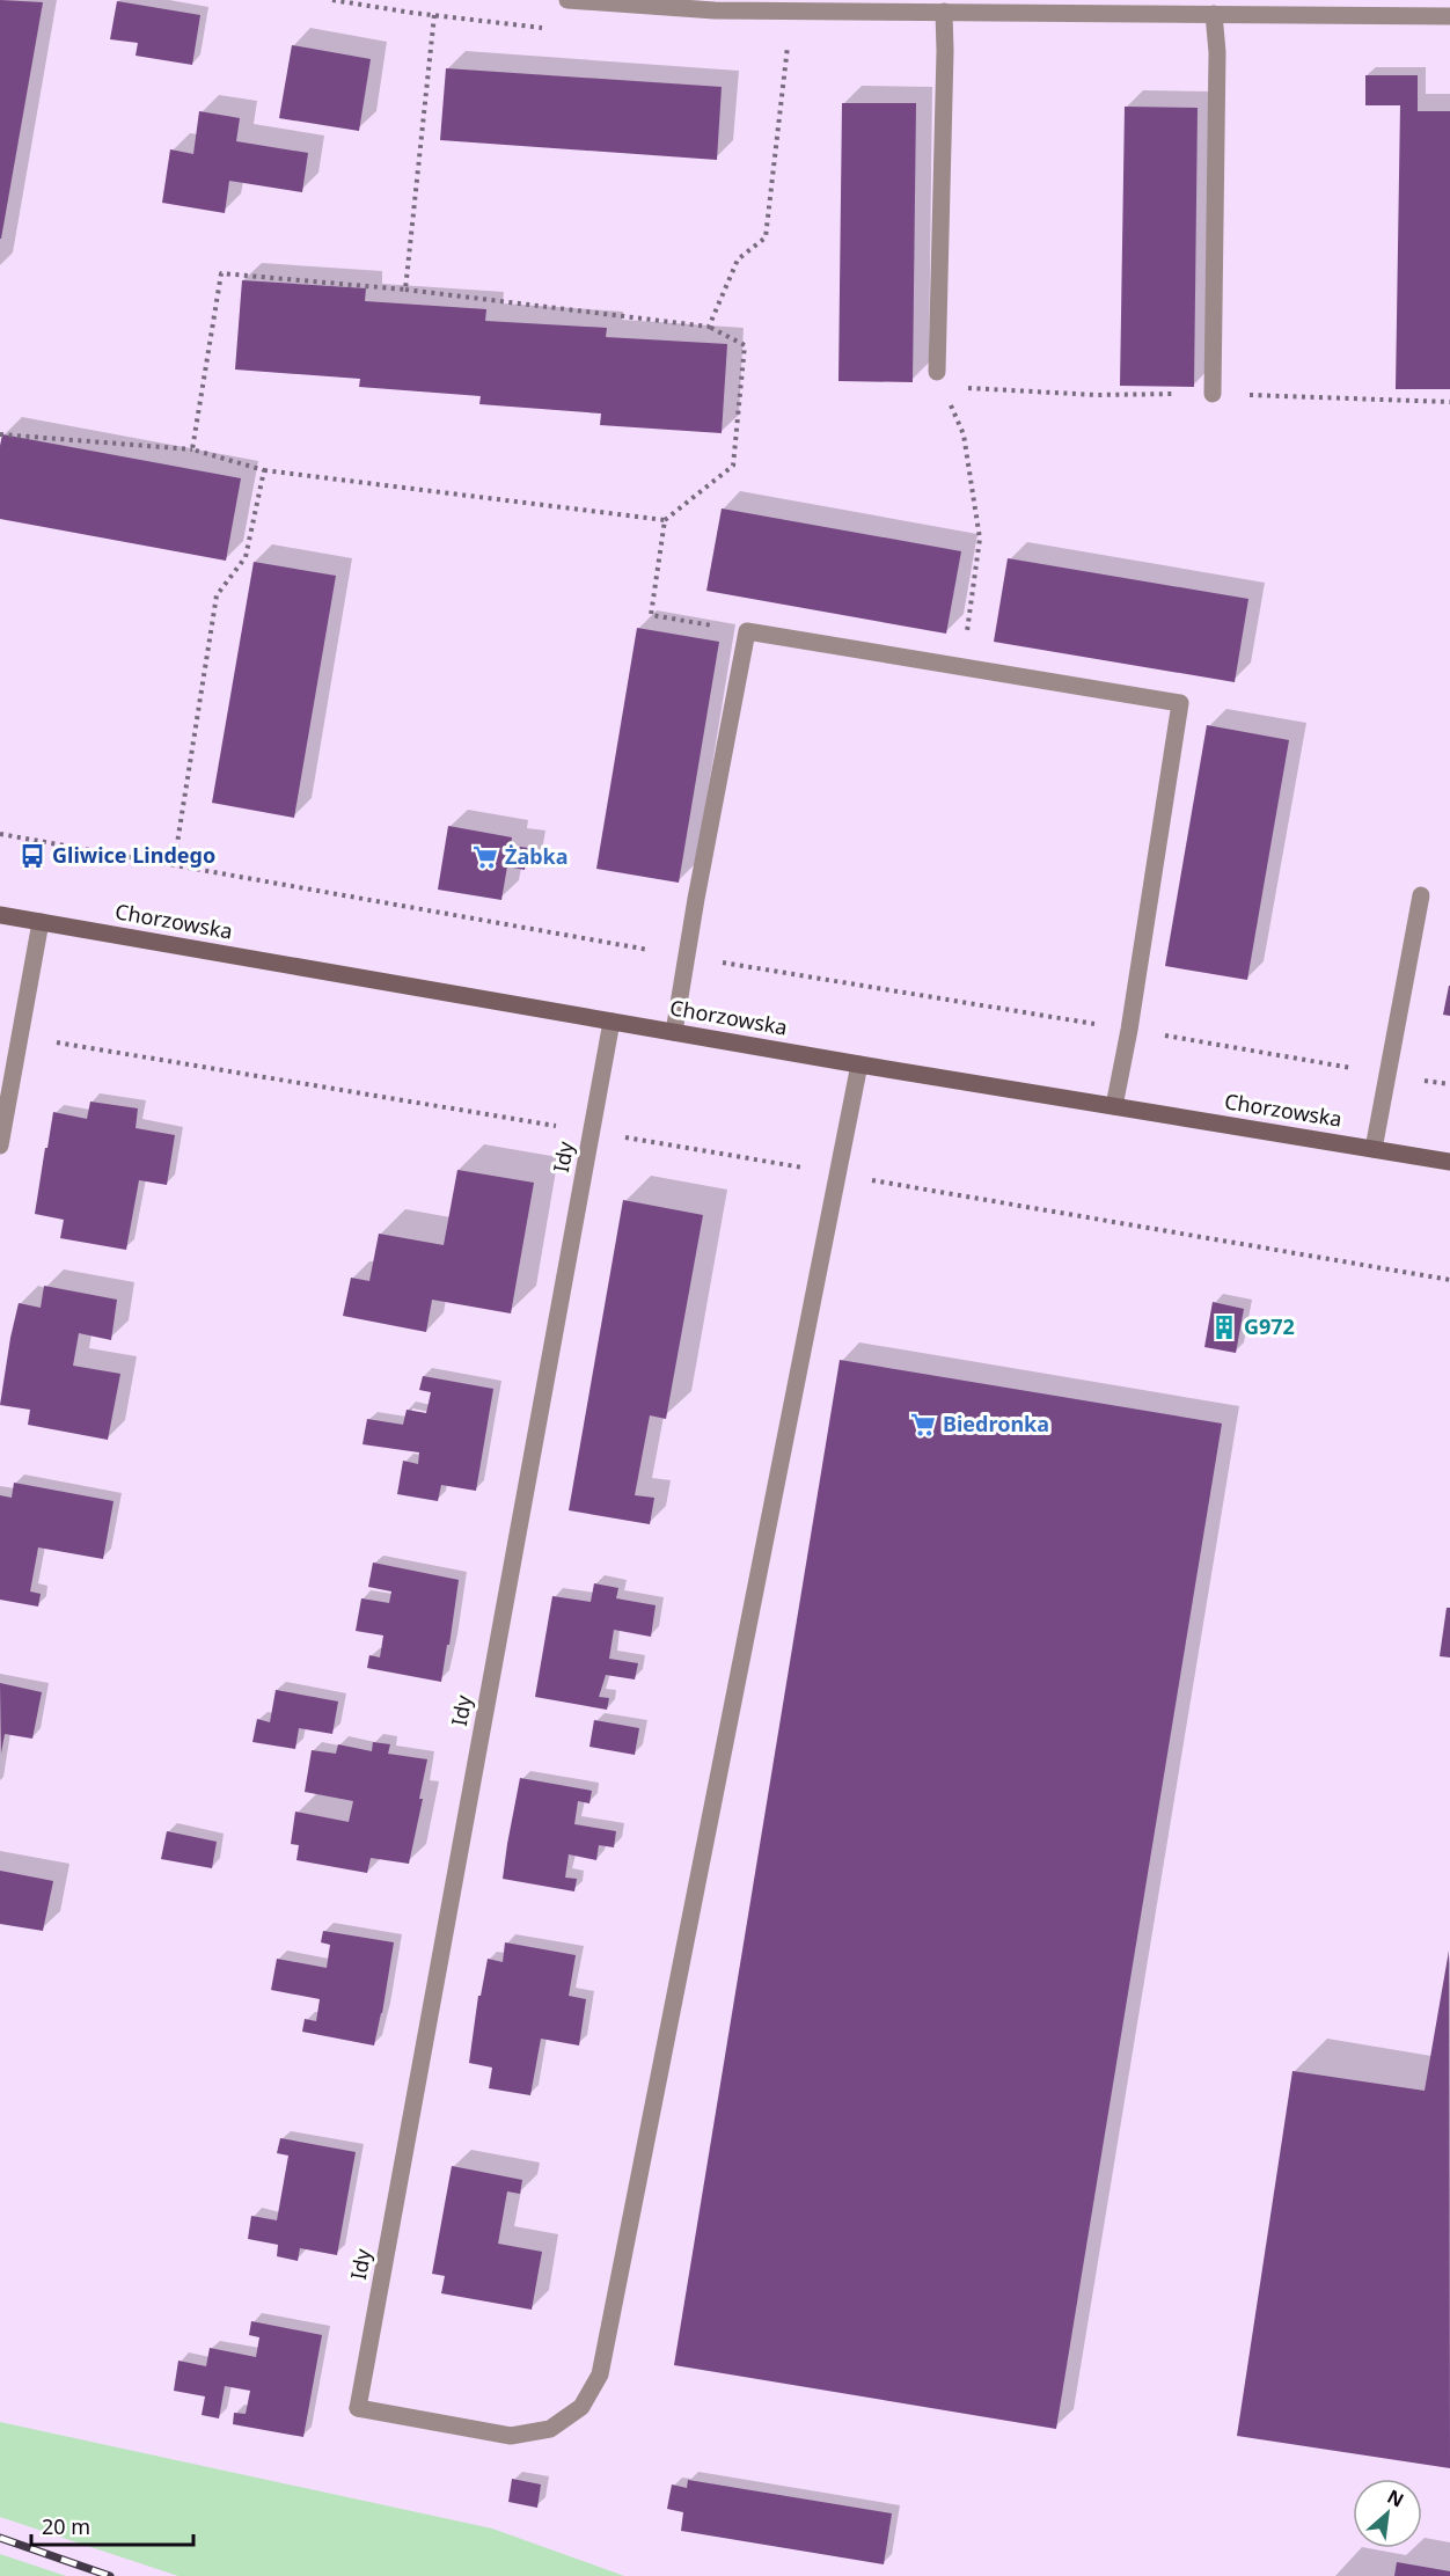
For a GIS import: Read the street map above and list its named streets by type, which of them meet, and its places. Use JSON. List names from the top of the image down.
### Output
{
  "streets": {
    "main road": ["Chorzowska"],
    "street": ["Idy"]
  },
  "crossings": [
    ["Chorzowska", "Idy"]
  ],
  "places": {
    "bus stop": ["Gliwice Lindego"],
    "supermarket": ["Żabka", "Biedronka"],
    "building": ["G972"]
  },
  "scale_bar": "20 m",
  "north": "top right"
}
